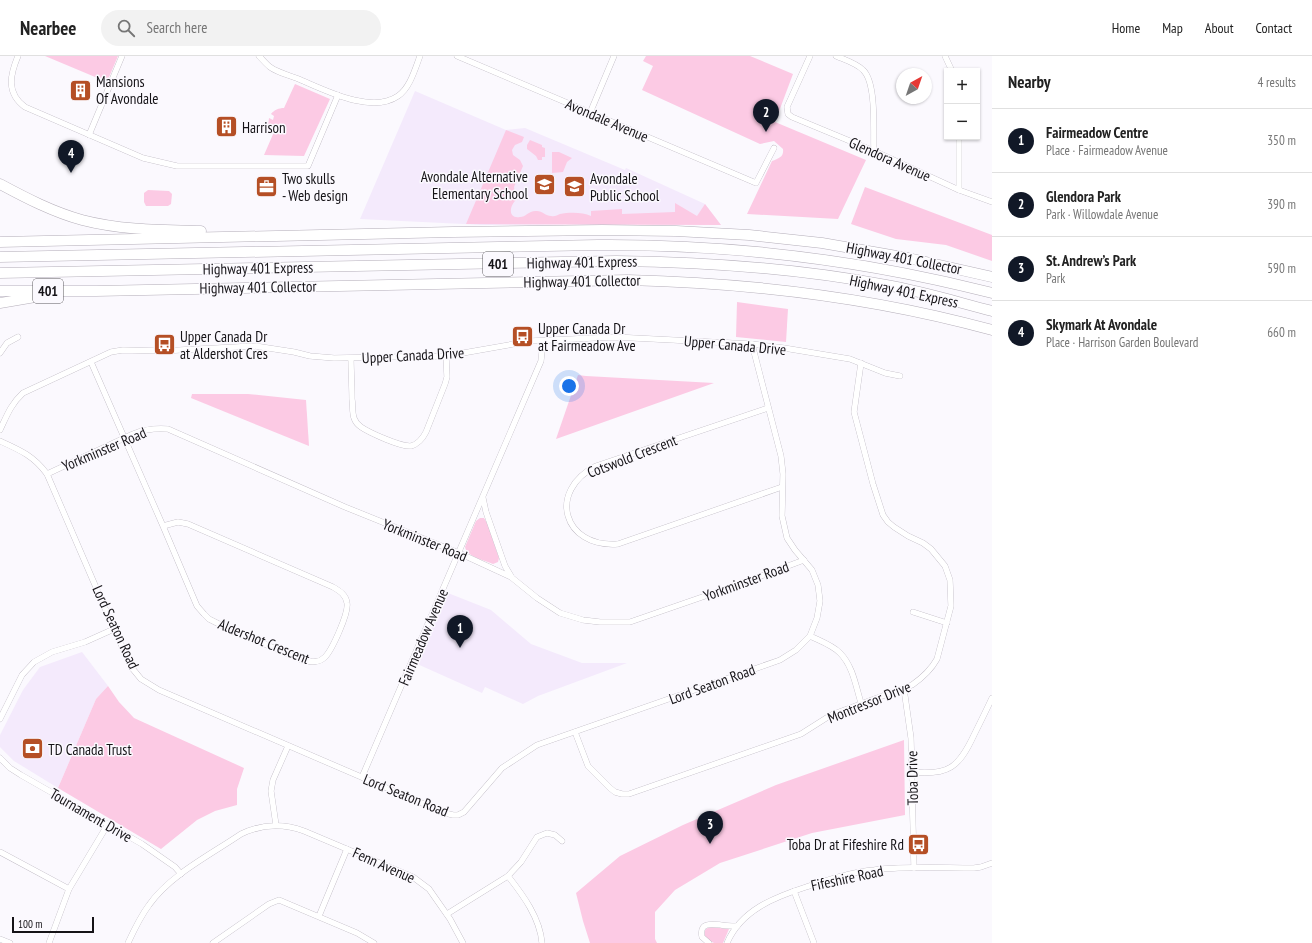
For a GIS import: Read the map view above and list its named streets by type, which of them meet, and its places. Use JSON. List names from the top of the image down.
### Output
{
  "streets": {
    "highway": ["Highway 401 Collector", "Highway 401 Express", "401"],
    "street": [
      "Avondale Avenue",
      "Glendora Avenue",
      "Upper Canada Drive",
      "Yorkminster Road",
      "Cotswold Crescent",
      "Lord Seaton Road",
      "Fairmeadow Avenue",
      "Aldershot Crescent",
      "Montressor Drive",
      "Toba Drive",
      "Tournament Drive",
      "Fenn Avenue",
      "Fifeshire Road"
    ]
  },
  "crossings": [
    ["Upper Canada Drive", "Lord Seaton Road"],
    ["Upper Canada Drive", "Fairmeadow Avenue"],
    ["Upper Canada Drive", "Aldershot Crescent"],
    ["Upper Canada Drive", "Montressor Drive"],
    ["Yorkminster Road", "Lord Seaton Road"],
    ["Yorkminster Road", "Fairmeadow Avenue"],
    ["Yorkminster Road", "Aldershot Crescent"],
    ["Cotswold Crescent", "Lord Seaton Road"],
    ["Lord Seaton Road", "Fairmeadow Avenue"],
    ["Lord Seaton Road", "Montressor Drive"],
    ["Montressor Drive", "Toba Drive"],
    ["Toba Drive", "Fifeshire Road"]
  ],
  "places": {
    "building": ["Mansions Of Avondale", "Harrison"],
    "school or university": ["Avondale Alternative Elementary School", "Avondale Public School"],
    "office": ["Two skulls - Web design"],
    "bus stop": ["Upper Canada Dr at Fairmeadow Ave", "Upper Canada Dr at Aldershot Cres", "Toba Dr at Fifeshire Rd"],
    "bank": ["TD Canada Trust"]
  },
  "scale_bar": "100 m",
  "north": "top right",
  "page": {
    "header": "Nearbee",
    "search": "Search here",
    "nav": [
      "Home",
      "Map",
      "About",
      "Contact"
    ],
    "heading": ["Nearby", "4 results"],
    "map_buttons": ["+", "−"],
    "pins": [
      "2",
      "4",
      "1",
      "3"
    ],
    "list": [
      {
        "mark": "1",
        "name": "Fairmeadow Centre",
        "note": "Place · Fairmeadow Avenue",
        "value": "350 m"
      },
      {
        "mark": "2",
        "name": "Glendora Park",
        "note": "Park · Willowdale Avenue",
        "value": "390 m"
      },
      {
        "mark": "3",
        "name": "St. Andrew’s Park",
        "note": "Park",
        "value": "590 m"
      },
      {
        "mark": "4",
        "name": "Skymark At Avondale",
        "note": "Place · Harrison Garden Boulevard",
        "value": "660 m"
      }
    ],
    "scale": "100 m"
  }
}
